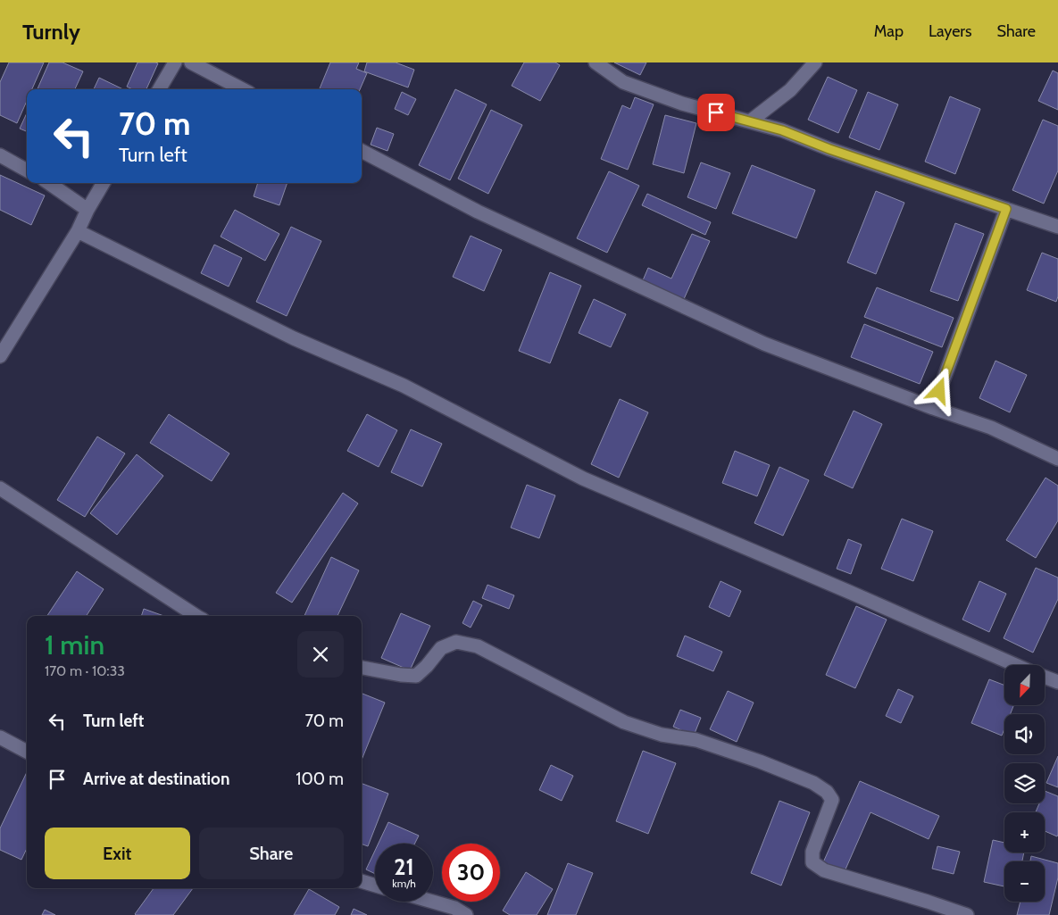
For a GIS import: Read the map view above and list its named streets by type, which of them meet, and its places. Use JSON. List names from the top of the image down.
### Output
{
  "north": "bottom left",
  "page": {
    "header": "Turnly",
    "nav": ["Map", "Layers", "Share"],
    "turn": ["70 m", "Turn left"],
    "heading": ["1 min", "170 m · 10:33"],
    "map_buttons": ["+", "−"],
    "list": [
      {
        "name": "Turn left",
        "value": "70 m"
      },
      {
        "name": "Arrive at destination",
        "value": "100 m"
      }
    ],
    "buttons": ["Exit", "Share"],
    "speed": "21 km/h",
    "limit": "30"
  }
}
